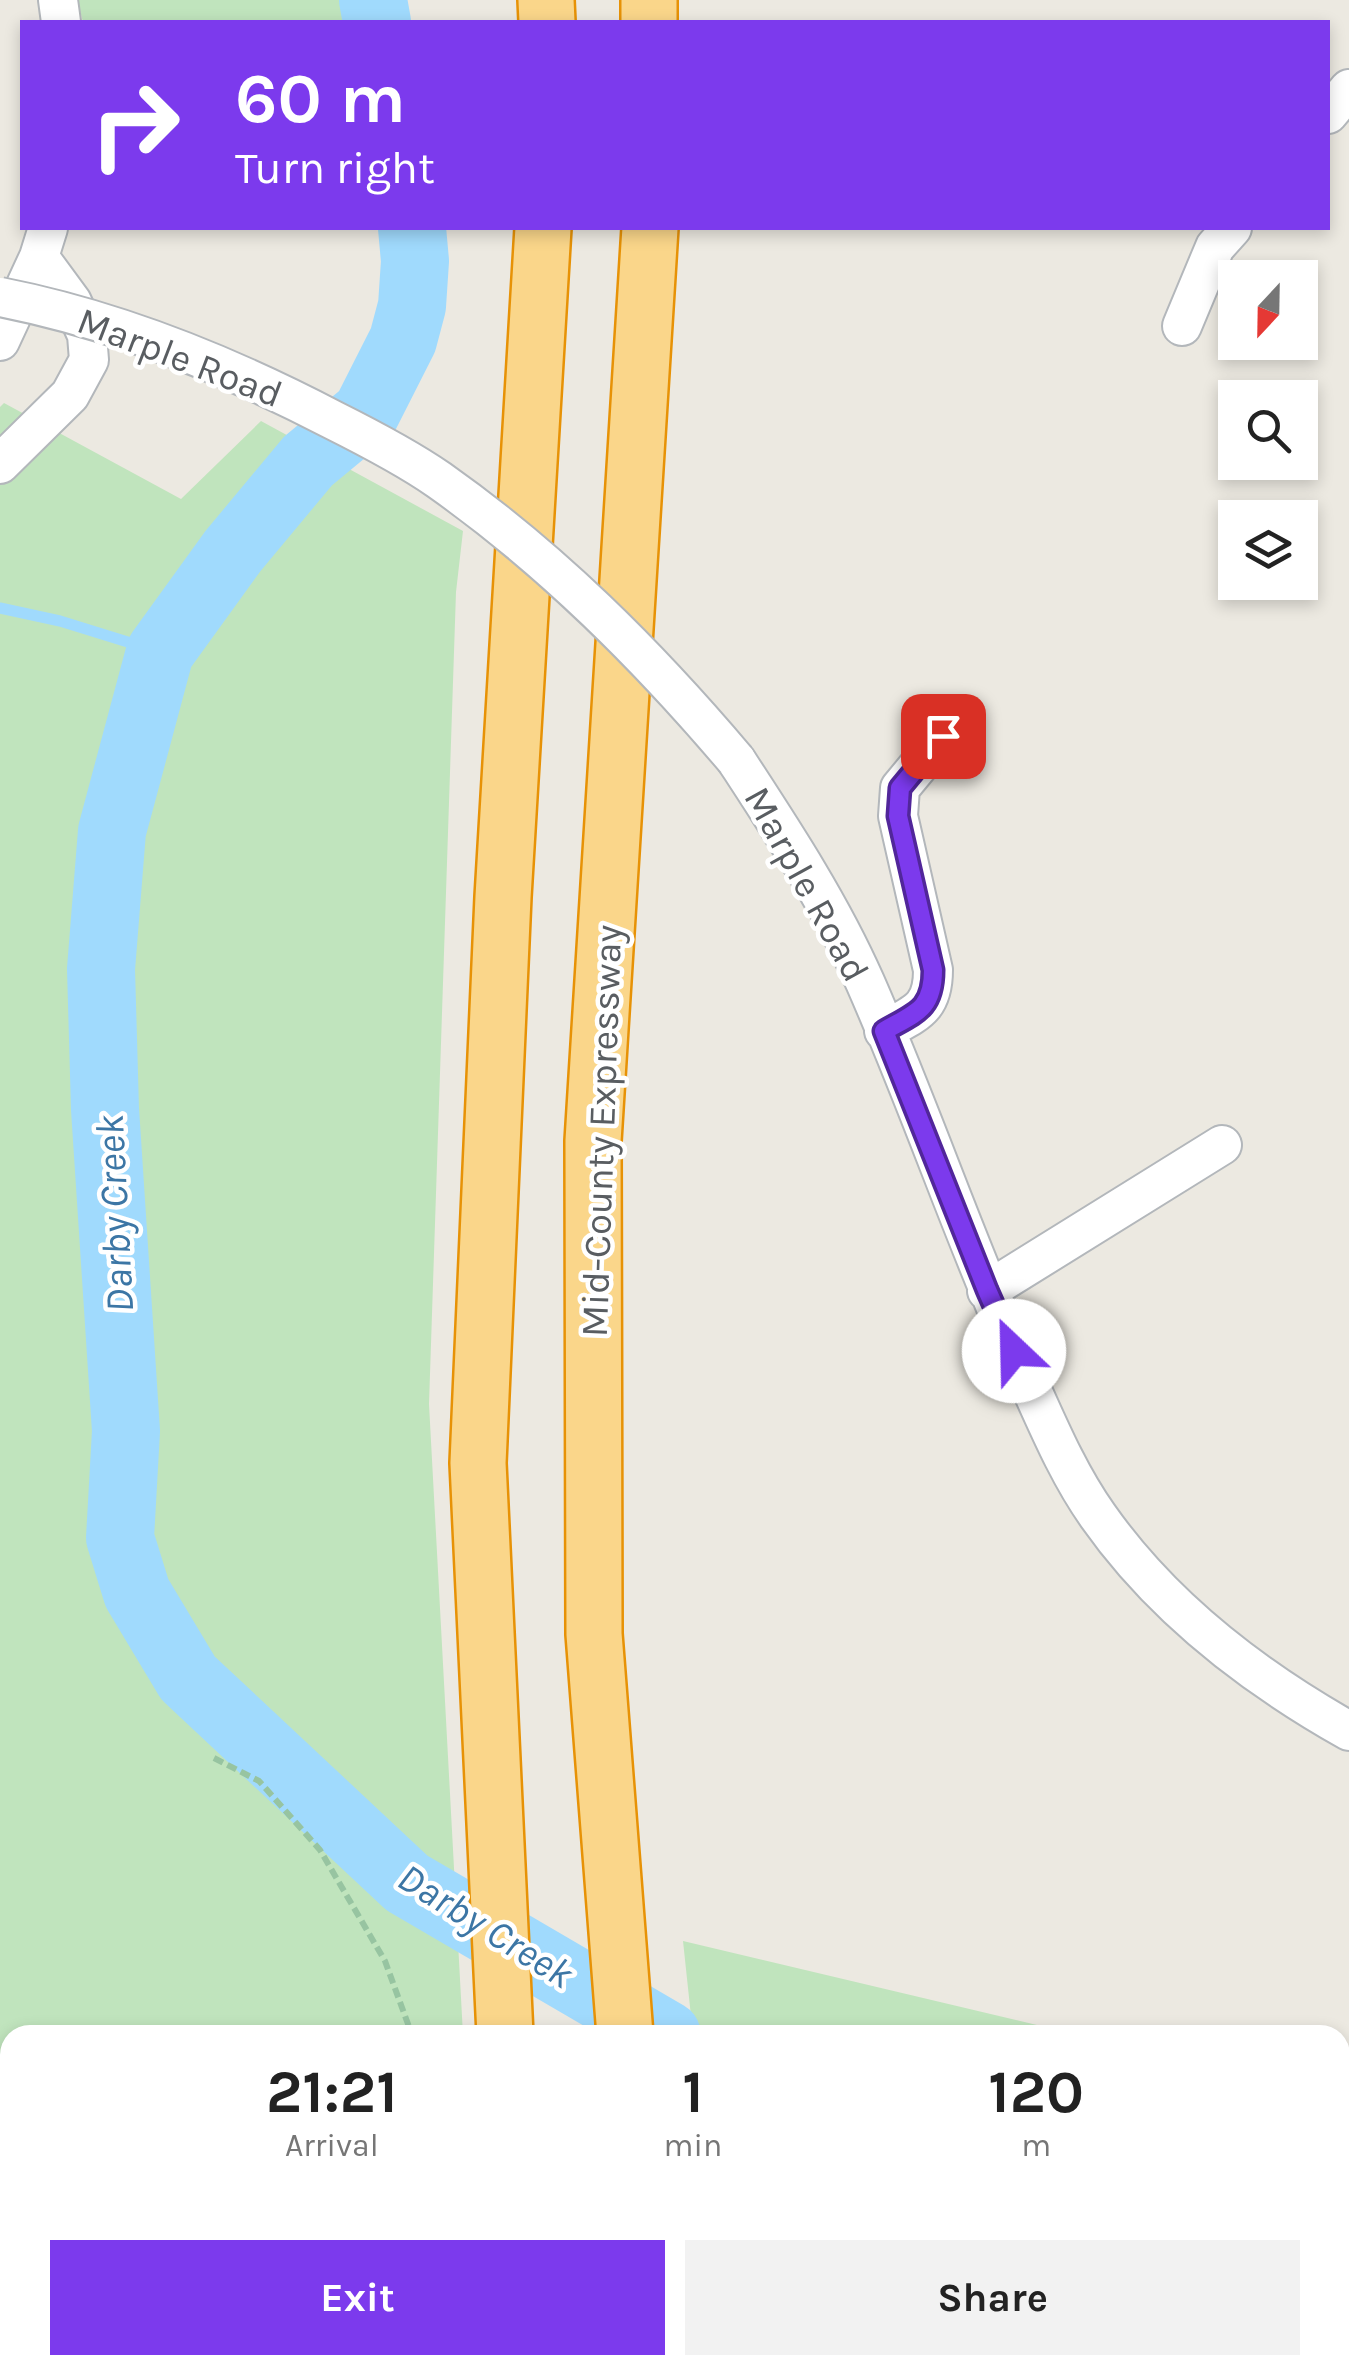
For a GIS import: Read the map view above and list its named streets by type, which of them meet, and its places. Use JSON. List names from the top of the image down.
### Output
{
  "streets": {
    "highway": ["Mid-County Expressway"],
    "street": ["Marple Road"]
  },
  "water": ["Darby Creek"],
  "north": "bottom",
  "page": {
    "turn": ["60 m", "Turn right"],
    "eta": [
      "21:21",
      "Arrival",
      "1",
      "min",
      "120",
      "m"
    ],
    "buttons": ["Exit", "Share"]
  }
}
